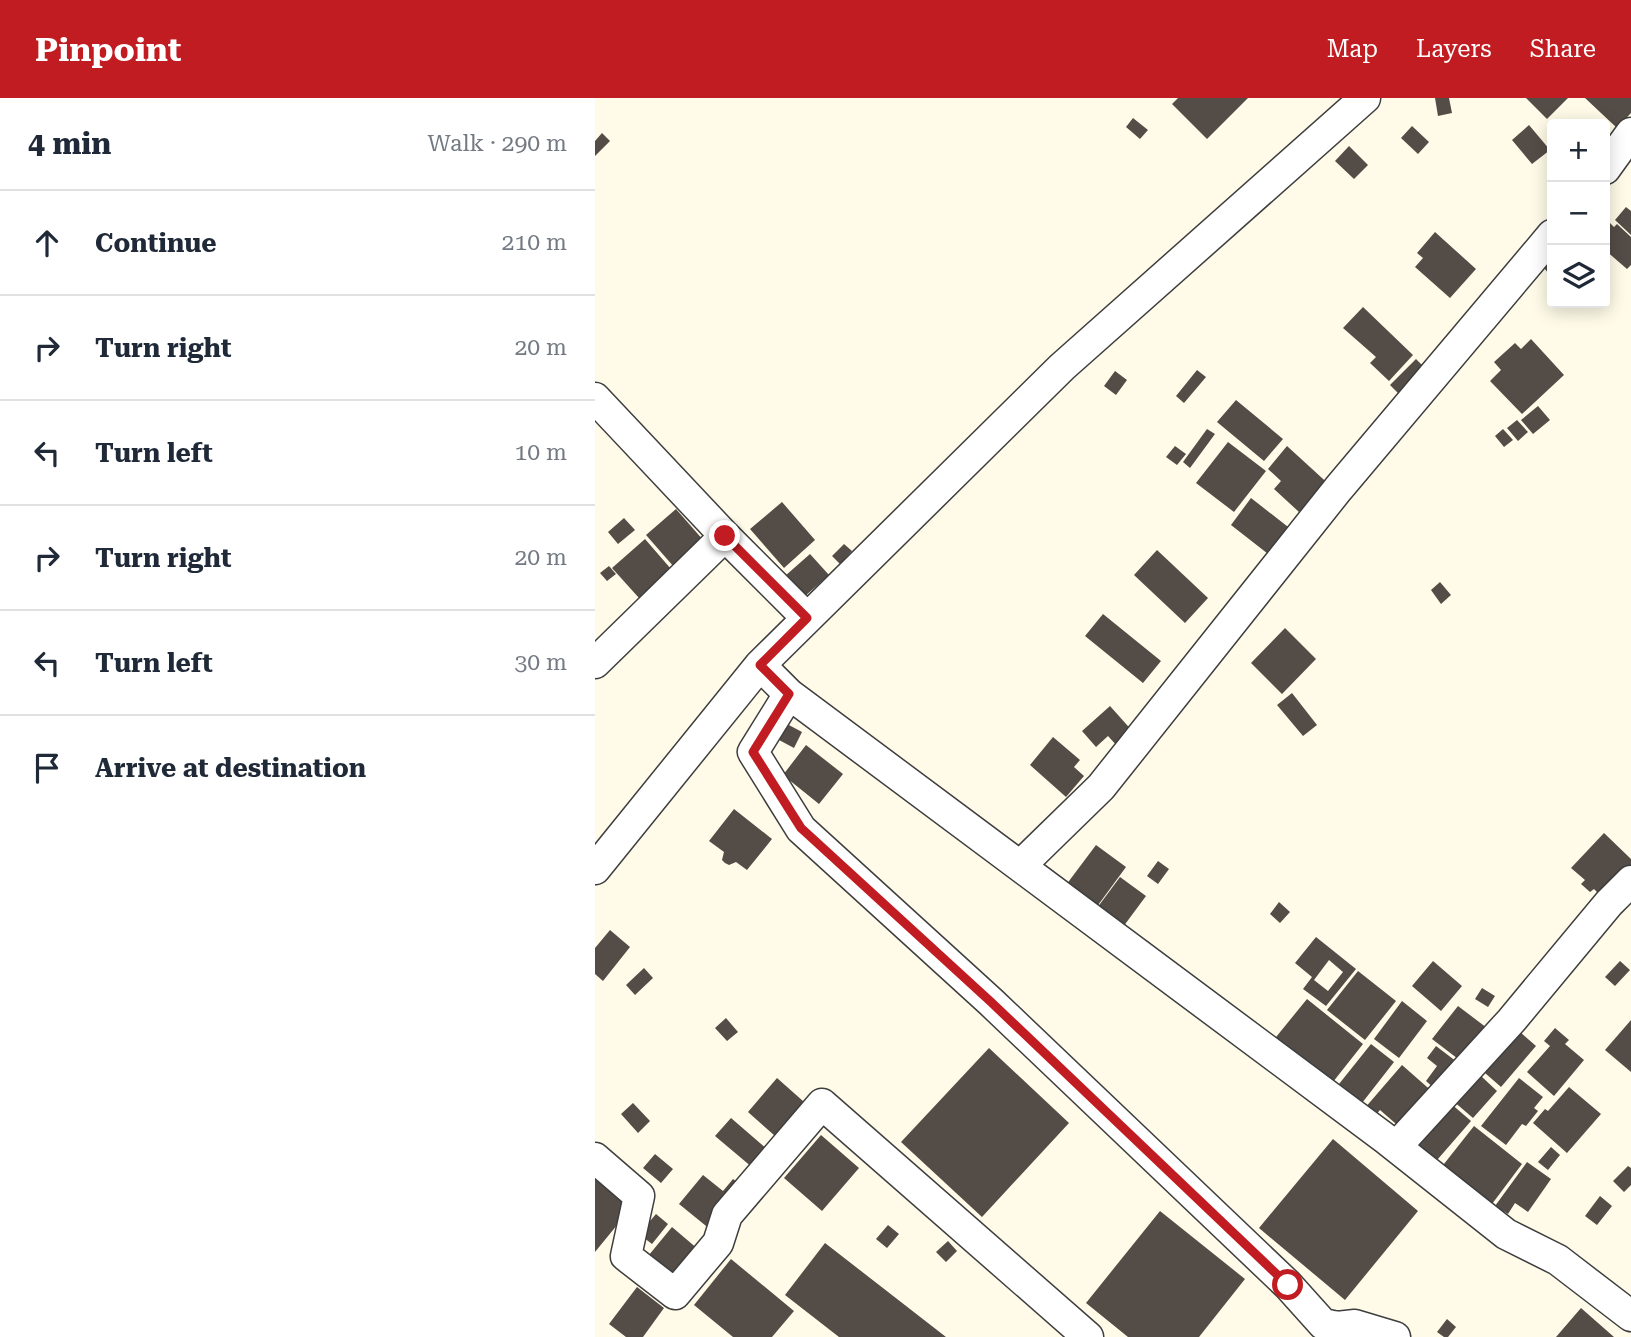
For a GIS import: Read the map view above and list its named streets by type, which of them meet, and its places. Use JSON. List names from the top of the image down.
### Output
{
  "page": {
    "header": "Pinpoint",
    "nav": ["Map", "Layers", "Share"],
    "heading": ["4 min", "Walk · 290 m"],
    "map_buttons": ["+", "−"],
    "list": [
      ["Continue", "210 m"],
      ["Turn right", "20 m"],
      ["Turn left", "10 m"],
      ["Turn right", "20 m"],
      ["Turn left", "30 m"],
      "Arrive at destination"
    ]
  }
}
